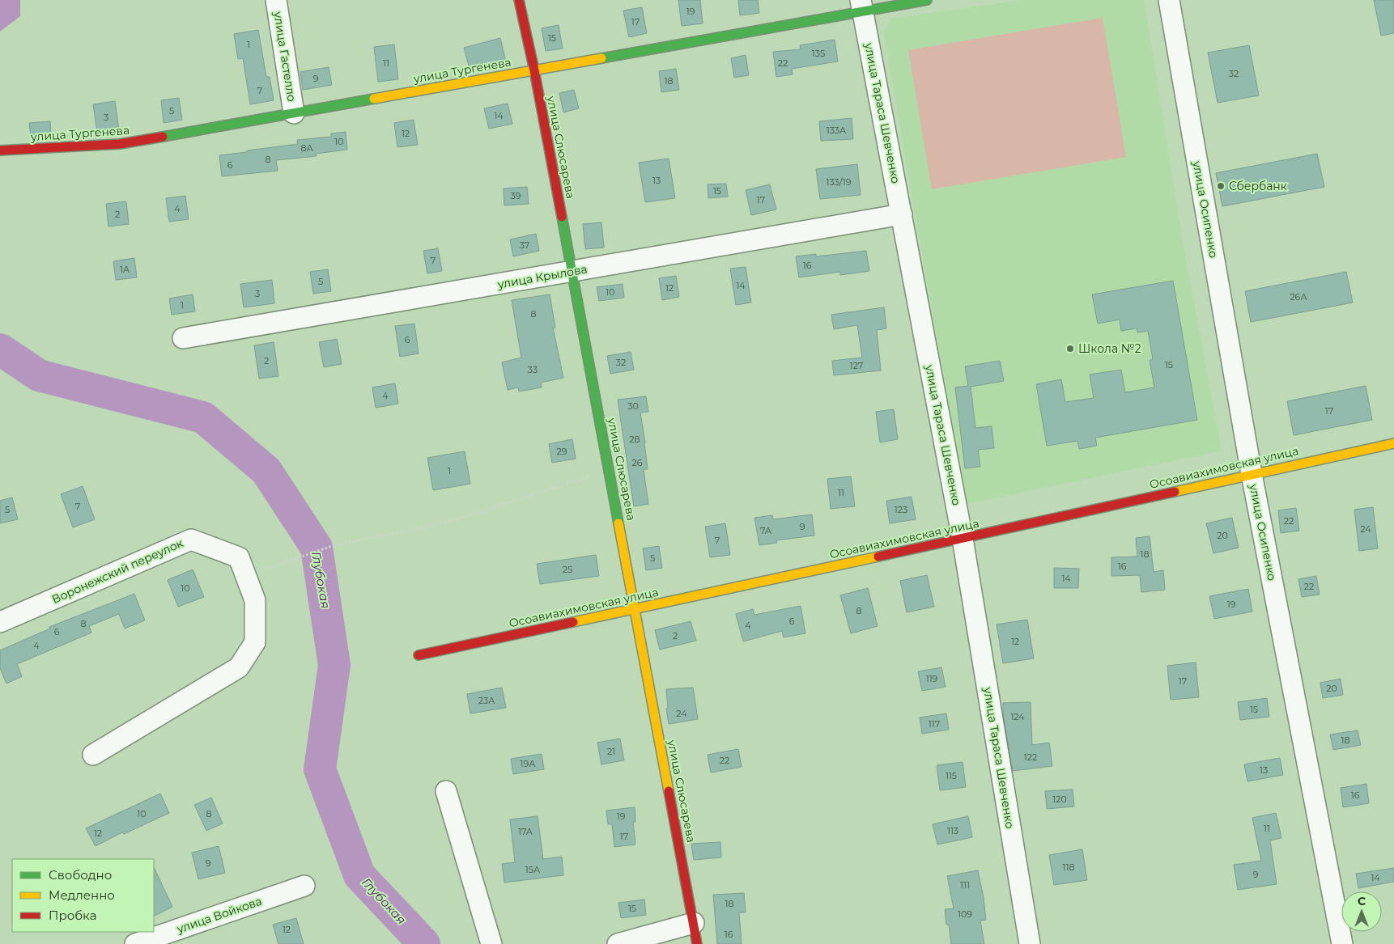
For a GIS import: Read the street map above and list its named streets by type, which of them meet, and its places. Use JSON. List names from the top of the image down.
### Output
{
  "streets": {
    "street": [
      "улица Гастелло",
      "улица Тургенева",
      "улица Тараса Шевченко",
      "улица Слюсарева",
      "улица Осипенко",
      "улица Крылова",
      "Осоавиахимовская улица",
      "Воронежский переулок",
      "улица Войкова"
    ]
  },
  "crossings": [
    ["улица Гастелло", "улица Тургенева"],
    ["улица Тургенева", "улица Тараса Шевченко"],
    ["улица Тургенева", "улица Слюсарева"],
    ["улица Тараса Шевченко", "улица Крылова"],
    ["улица Тараса Шевченко", "Осоавиахимовская улица"],
    ["улица Слюсарева", "улица Крылова"],
    ["улица Слюсарева", "Осоавиахимовская улица"],
    ["улица Осипенко", "Осоавиахимовская улица"]
  ],
  "water": ["Глубокая"],
  "places": ["Сбербанк", "Школа №2"],
  "house_numbers": [
    "19",
    "17",
    "15",
    "1",
    "135",
    "11",
    "22",
    "32",
    "9",
    "18",
    "7",
    "5",
    "14",
    "3",
    "133А",
    "12",
    "10",
    "8А",
    "8",
    "6",
    "13",
    "133/19",
    "15",
    "39",
    "17",
    "4",
    "2",
    "37",
    "7",
    "16",
    "1А",
    "5",
    "14",
    "12",
    "10",
    "3",
    "26А",
    "1",
    "8",
    "6",
    "2",
    "32",
    "15",
    "127",
    "33",
    "4",
    "30",
    "17",
    "28",
    "29",
    "26",
    "1",
    "11",
    "7",
    "5",
    "123",
    "22",
    "9",
    "24",
    "7А",
    "20",
    "7",
    "18",
    "5",
    "16",
    "25",
    "14",
    "22",
    "10",
    "19",
    "8",
    "6",
    "8",
    "4",
    "6",
    "2",
    "12",
    "4",
    "119",
    "17",
    "20",
    "23А",
    "15",
    "24",
    "124",
    "117",
    "18",
    "21",
    "122",
    "22",
    "19А",
    "13",
    "115",
    "16",
    "120",
    "10",
    "8",
    "19",
    "11",
    "113",
    "17А",
    "12",
    "17",
    "9",
    "118",
    "15А",
    "9",
    "14",
    "111",
    "18",
    "15",
    "109",
    "12",
    "16"
  ],
  "legend": ["Свободно", "Медленно", "Пробка"],
  "north": "top"
}
